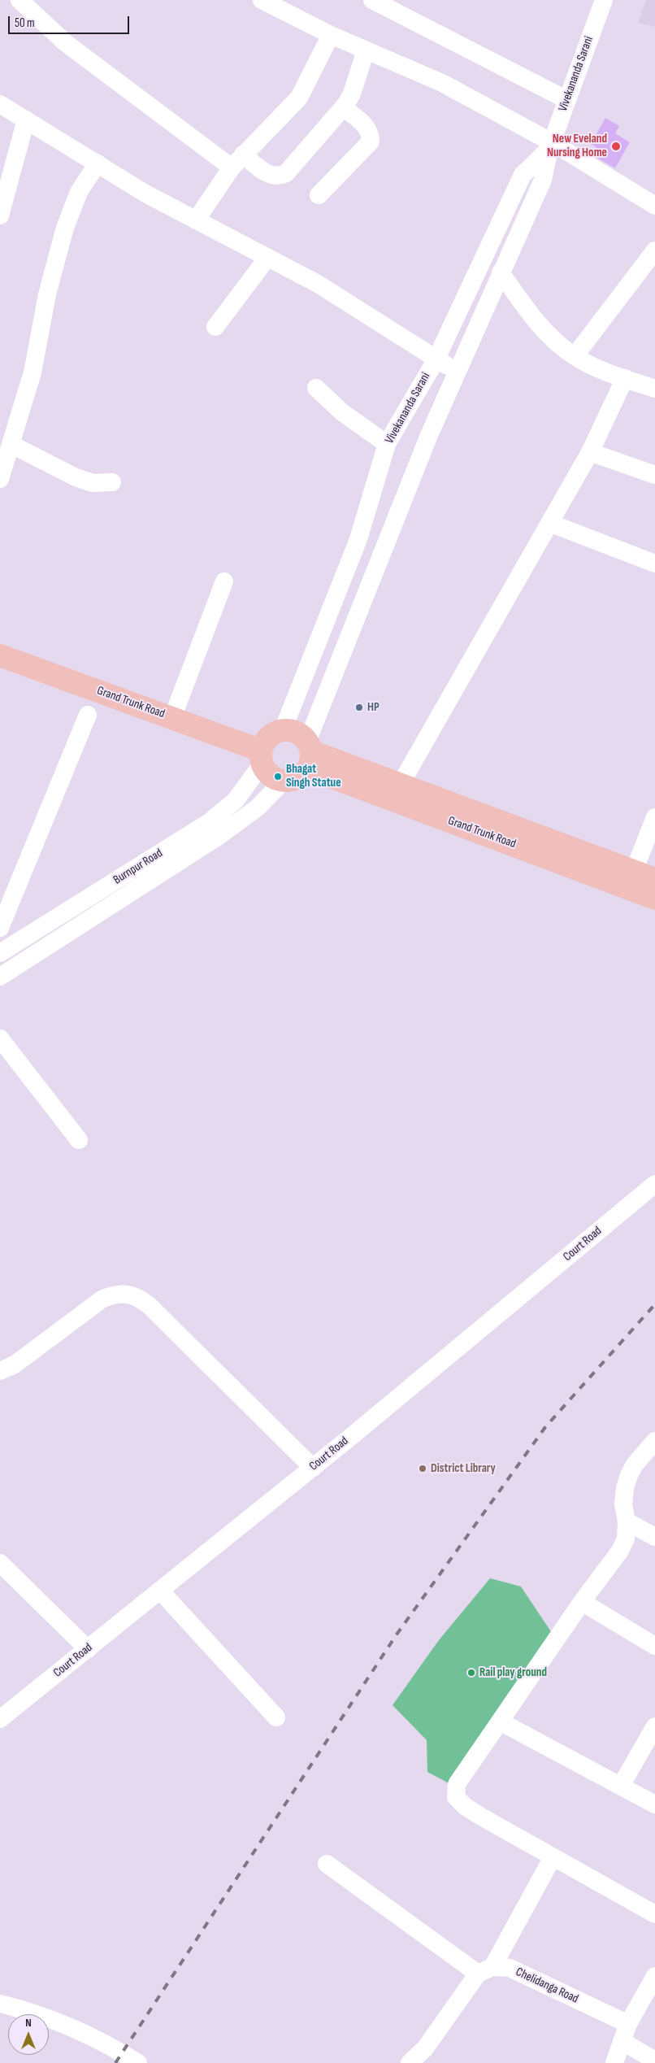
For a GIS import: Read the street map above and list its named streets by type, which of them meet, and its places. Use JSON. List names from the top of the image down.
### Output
{
  "streets": {
    "main road": ["Grand Trunk Road"],
    "street": [
      "Vivekananda Sarani",
      "Burnpur Road",
      "Court Road",
      "Chelidanga Road"
    ]
  },
  "crossings": [
    ["Vivekananda Sarani", "Grand Trunk Road"],
    ["Vivekananda Sarani", "Burnpur Road"],
    ["Grand Trunk Road", "Burnpur Road"]
  ],
  "places": [
    "New Eveland Nursing Home",
    "HP",
    "Bhagat Singh Statue",
    "District Library",
    "Rail play ground"
  ],
  "scale_bar": "50 m",
  "north": "top"
}
